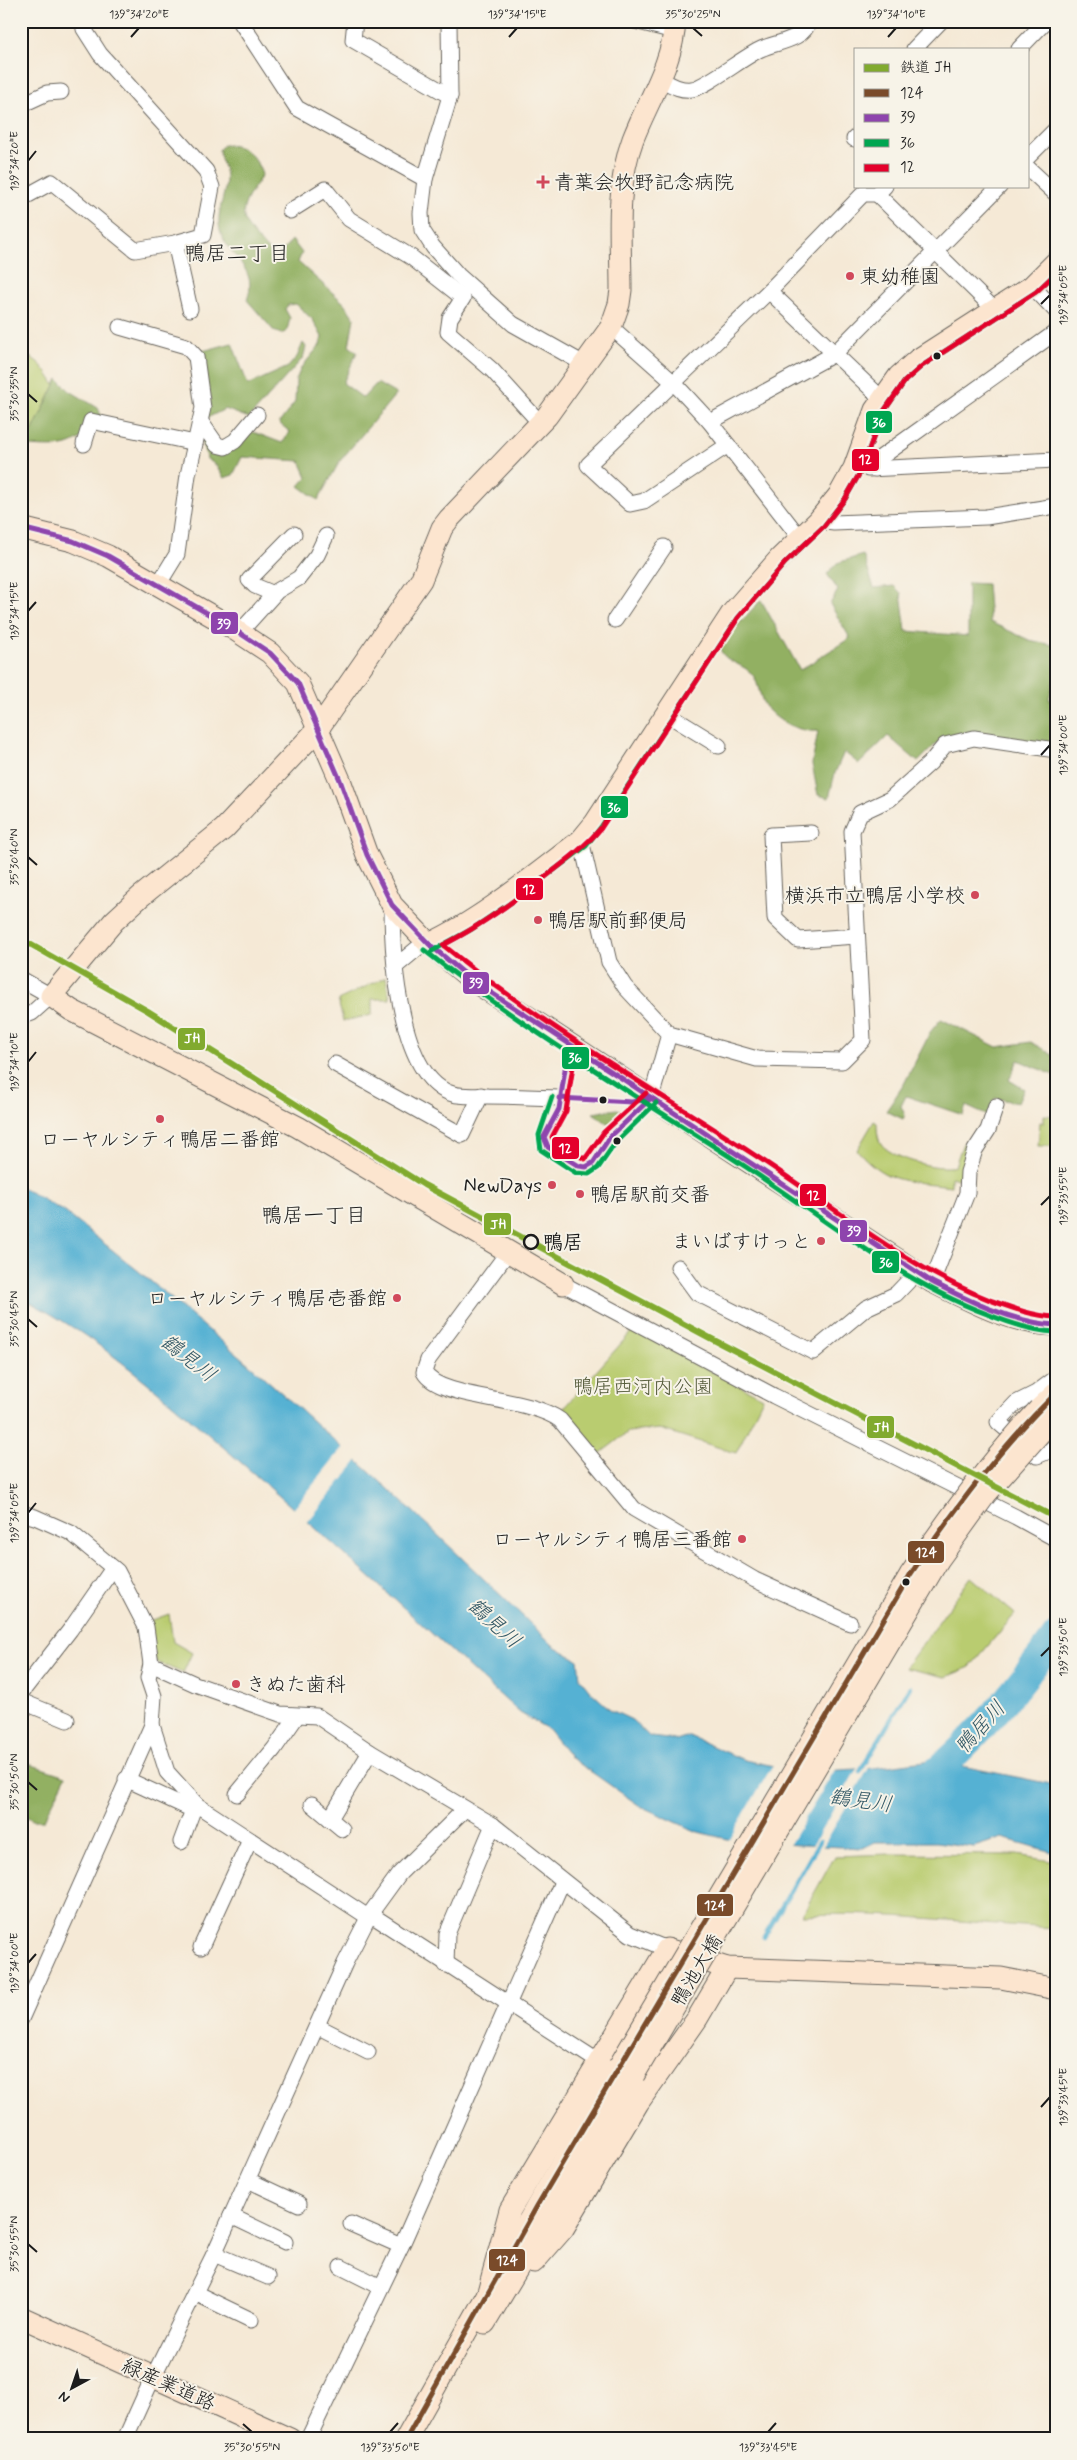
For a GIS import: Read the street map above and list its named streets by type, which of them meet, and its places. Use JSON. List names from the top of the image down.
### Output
{
  "streets": {
    "street": ["鴨池大橋", "緑産業道路"]
  },
  "districts": ["鴨居二丁目", "鴨居一丁目"],
  "water": ["鶴見川", "鴨居川"],
  "parks": ["鴨居西河内公園"],
  "places": {
    "health": ["青葉会牧野記念病院"],
    "other": [
      "東幼稚園",
      "横浜市立鴨居小学校",
      "鴨居駅前郵便局",
      "ローヤルシティ鴨居二番館",
      "NewDays",
      "鴨居駅前交番",
      "まいばすけっと",
      "鴨居",
      "ローヤルシティ鴨居壱番館",
      "ローヤルシティ鴨居三番館",
      "きぬた歯科"
    ]
  },
  "lines": [
    "transit line 36",
    "transit line 12",
    "transit line 39",
    "rail line JH",
    "transit line 124"
  ],
  "legend": [
    "鉄道 JH",
    "124",
    "39",
    "36",
    "12"
  ],
  "north": "bottom left",
  "coordinates": [
    "139°34'20\"E",
    "139°34'15\"E",
    "35°30'25\"N",
    "139°34'10\"E",
    "139°34'05\"E",
    "35°30'35\"N",
    "139°34'00\"E",
    "35°30'40\"N",
    "139°33'55\"E",
    "35°30'45\"N",
    "139°33'50\"E",
    "35°30'50\"N",
    "139°33'45\"E",
    "35°30'55\"N"
  ]
}
